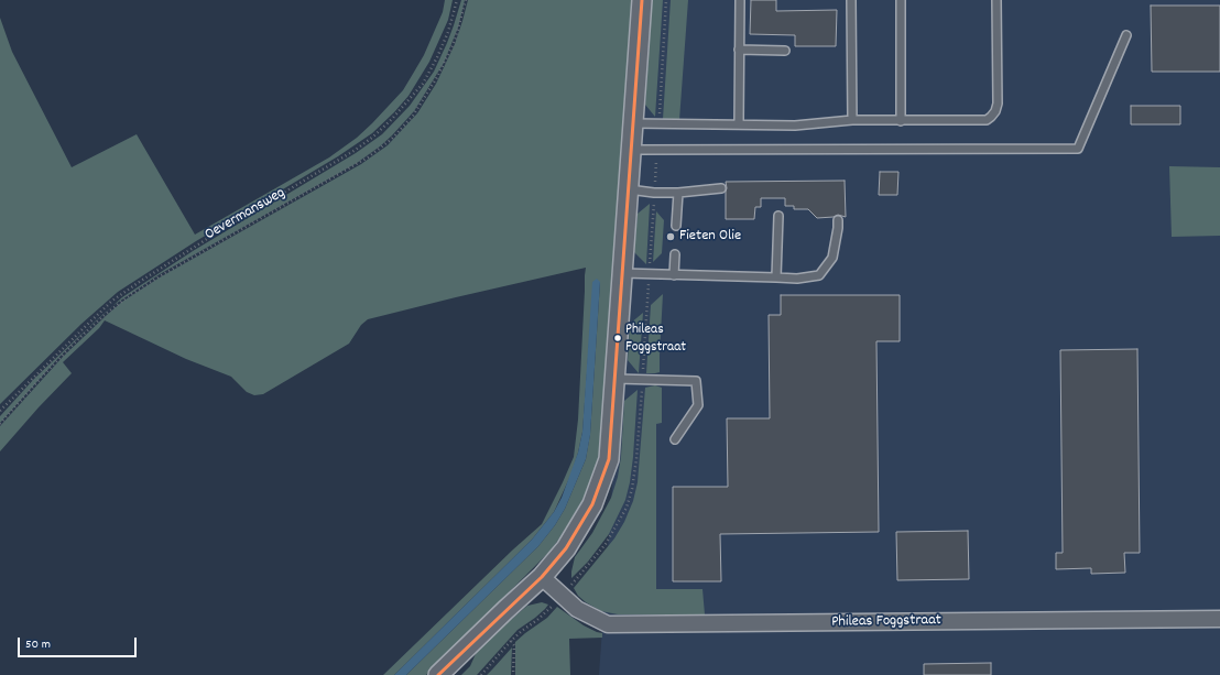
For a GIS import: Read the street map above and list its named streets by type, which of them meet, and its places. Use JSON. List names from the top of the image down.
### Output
{
  "streets": {
    "street": ["Phileas Foggstraat"],
    "path": ["Oevermansweg"]
  },
  "places": ["Fieten Olie", "Phileas Foggstraat"],
  "scale_bar": "50 m"
}
